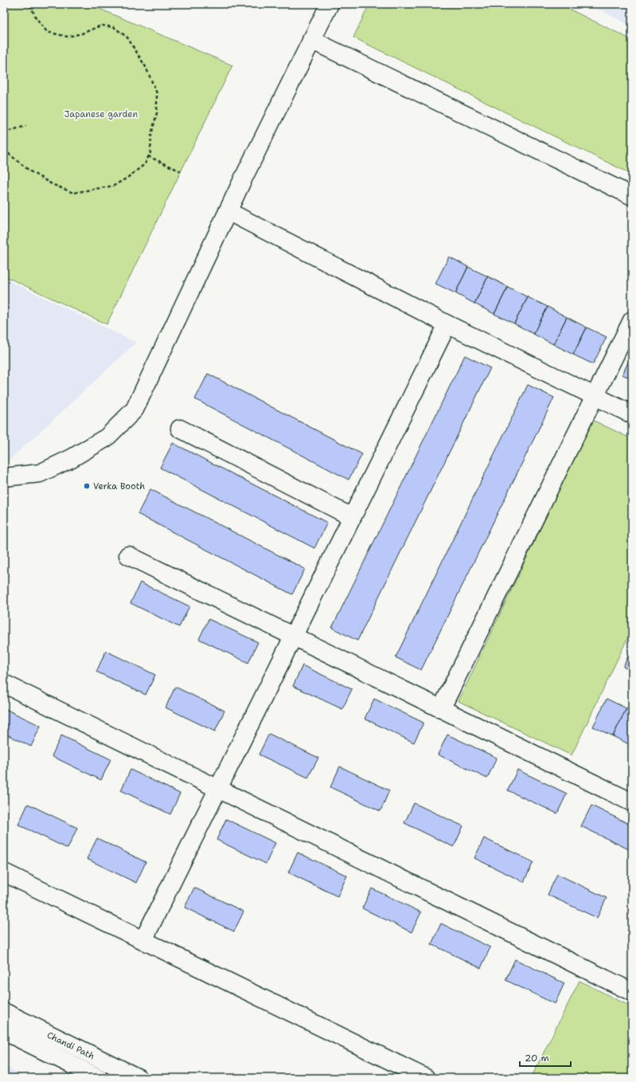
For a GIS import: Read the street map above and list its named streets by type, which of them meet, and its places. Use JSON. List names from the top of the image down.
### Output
{
  "streets": {
    "street": ["Chandi Path"]
  },
  "parks": ["Japanese garden"],
  "places": ["Verka Booth"],
  "scale_bar": "20 m"
}
